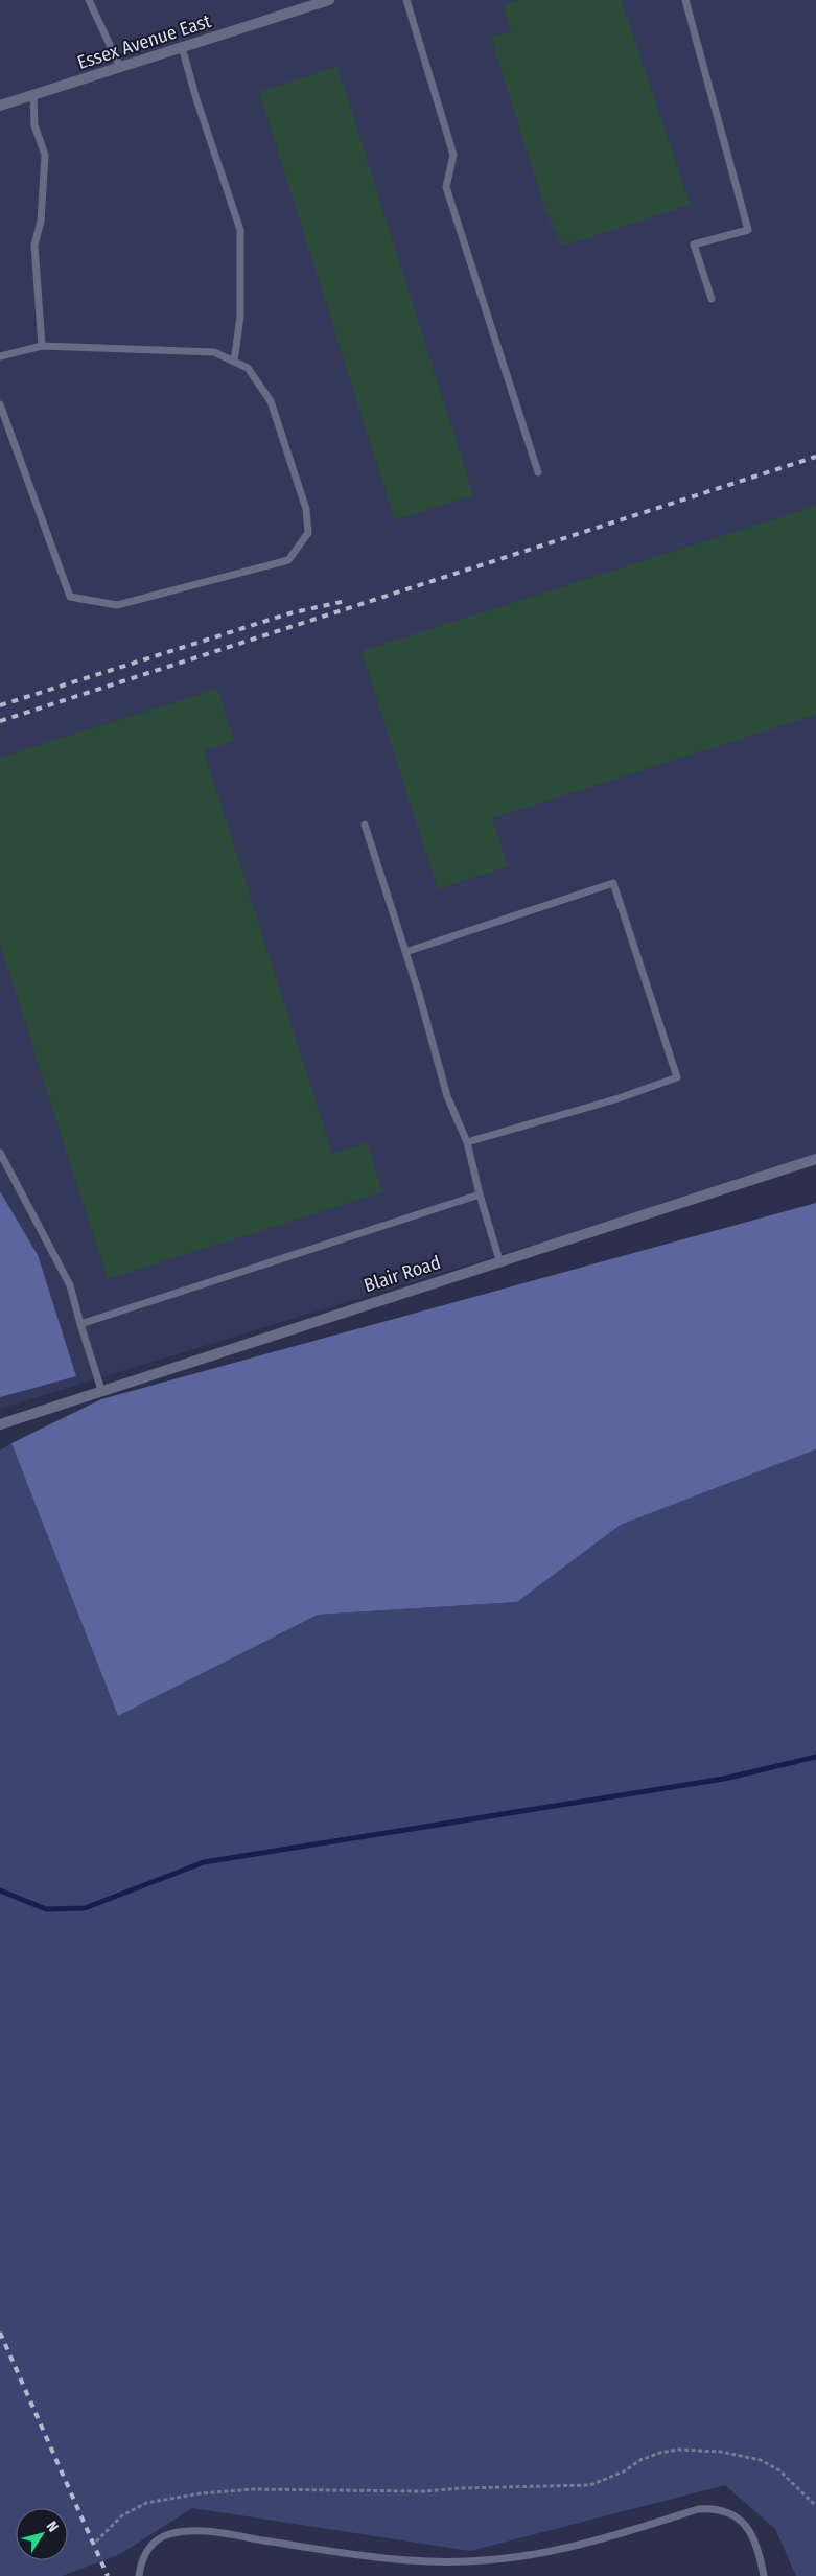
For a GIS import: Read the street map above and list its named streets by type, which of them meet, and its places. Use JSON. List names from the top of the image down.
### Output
{
  "streets": {
    "street": ["Essex Avenue East", "Blair Road"]
  },
  "north": "top right"
}
